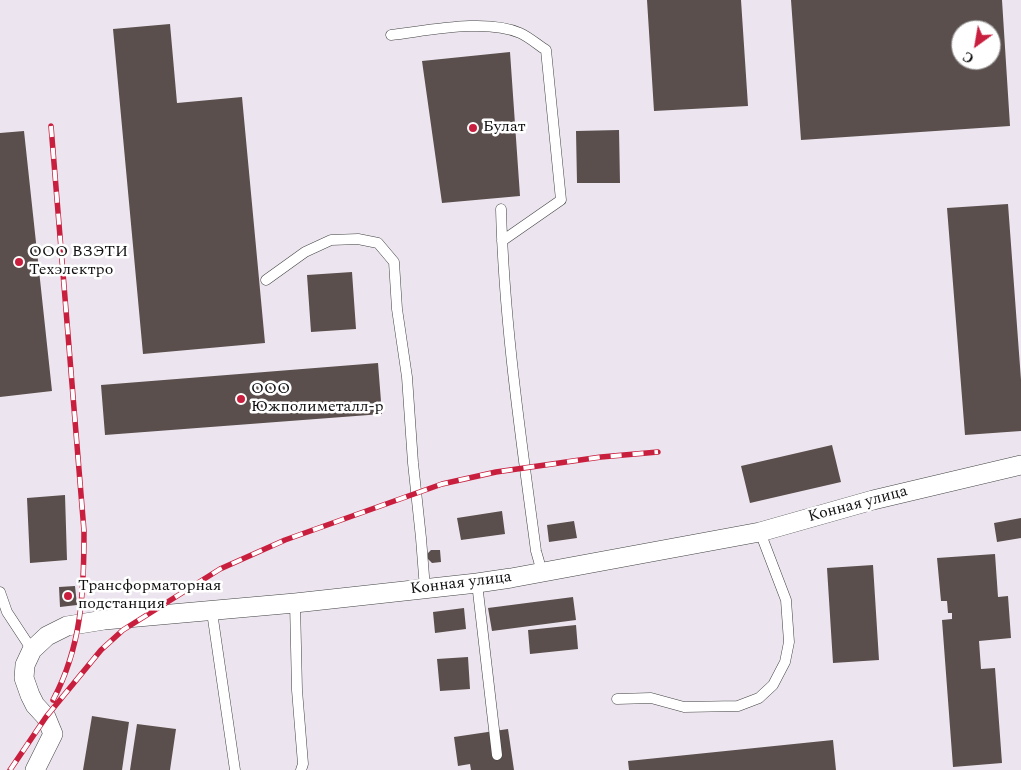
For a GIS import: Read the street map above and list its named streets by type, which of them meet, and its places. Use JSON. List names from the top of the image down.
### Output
{
  "streets": {
    "street": ["Конная улица"]
  },
  "places": [
    "Булат",
    "ООО ВЗЭТИ Техэлектро",
    "ООО Южполиметалл-р",
    "Трансформаторная подстанция"
  ],
  "north": "bottom left"
}
